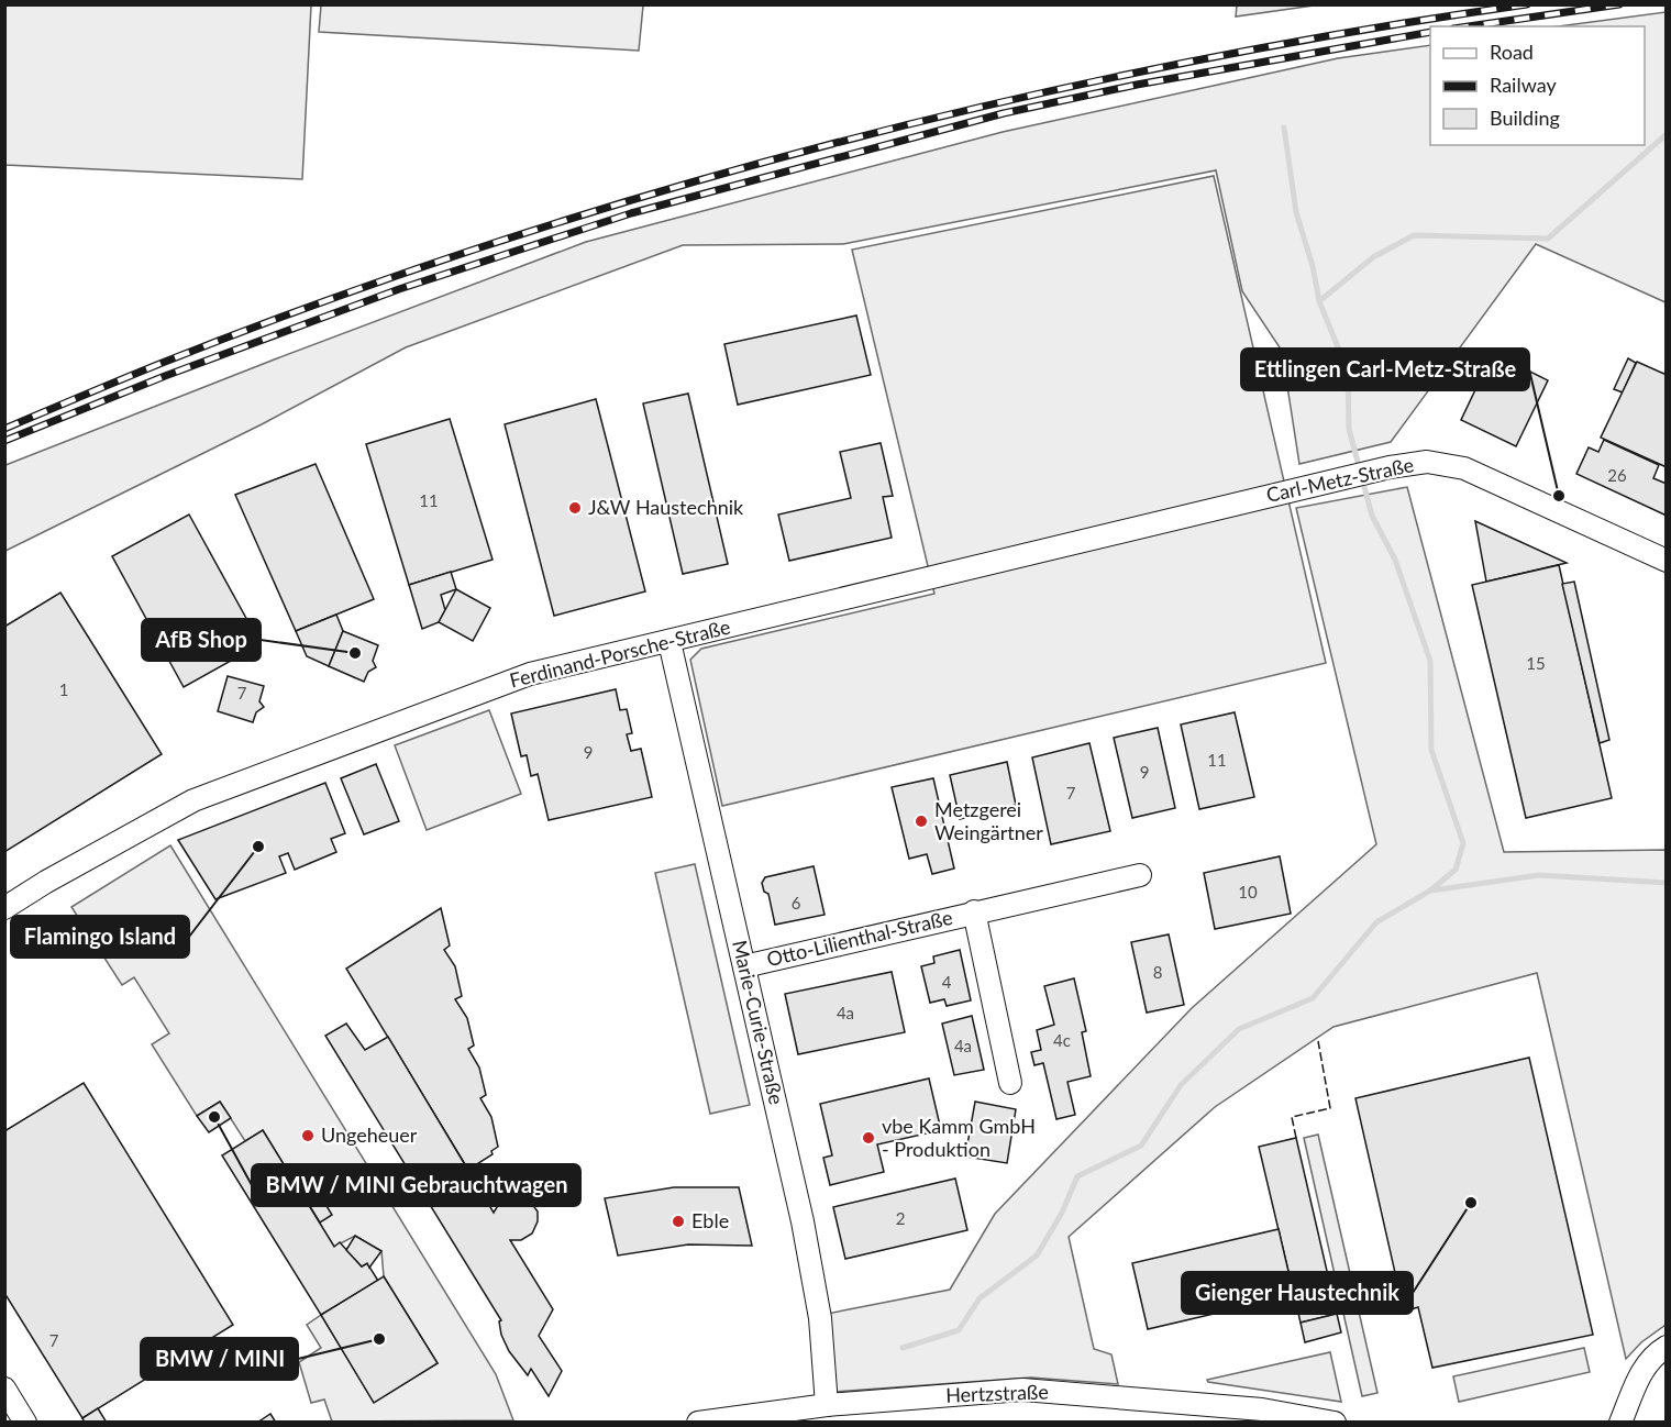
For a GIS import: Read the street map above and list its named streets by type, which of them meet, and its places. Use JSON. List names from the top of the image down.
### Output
{
  "streets": {
    "street": [
      "Carl-Metz-Straße",
      "Ferdinand-Porsche-Straße",
      "Otto-Lilienthal-Straße",
      "Marie-Curie-Straße",
      "Hertzstraße"
    ]
  },
  "crossings": [
    ["Carl-Metz-Straße", "Ferdinand-Porsche-Straße"],
    ["Ferdinand-Porsche-Straße", "Marie-Curie-Straße"],
    ["Otto-Lilienthal-Straße", "Marie-Curie-Straße"],
    ["Marie-Curie-Straße", "Hertzstraße"]
  ],
  "places": [
    "Ettlingen Carl-Metz-Straße",
    "J&W Haustechnik",
    "AfB Shop",
    "Metzgerei Weingärtner",
    "Flamingo Island",
    "BMW / MINI Gebrauchtwagen",
    "Ungeheuer",
    "vbe Kamm GmbH - Produktion",
    "Gienger Haustechnik",
    "Eble",
    "BMW / MINI"
  ],
  "house_numbers": [
    "26",
    "11",
    "15",
    "1",
    "7",
    "9",
    "11",
    "9",
    "7",
    "10",
    "6",
    "8",
    "4",
    "4a",
    "4c",
    "4a",
    "2",
    "7"
  ],
  "legend": ["Road", "Railway", "Building"]
}
